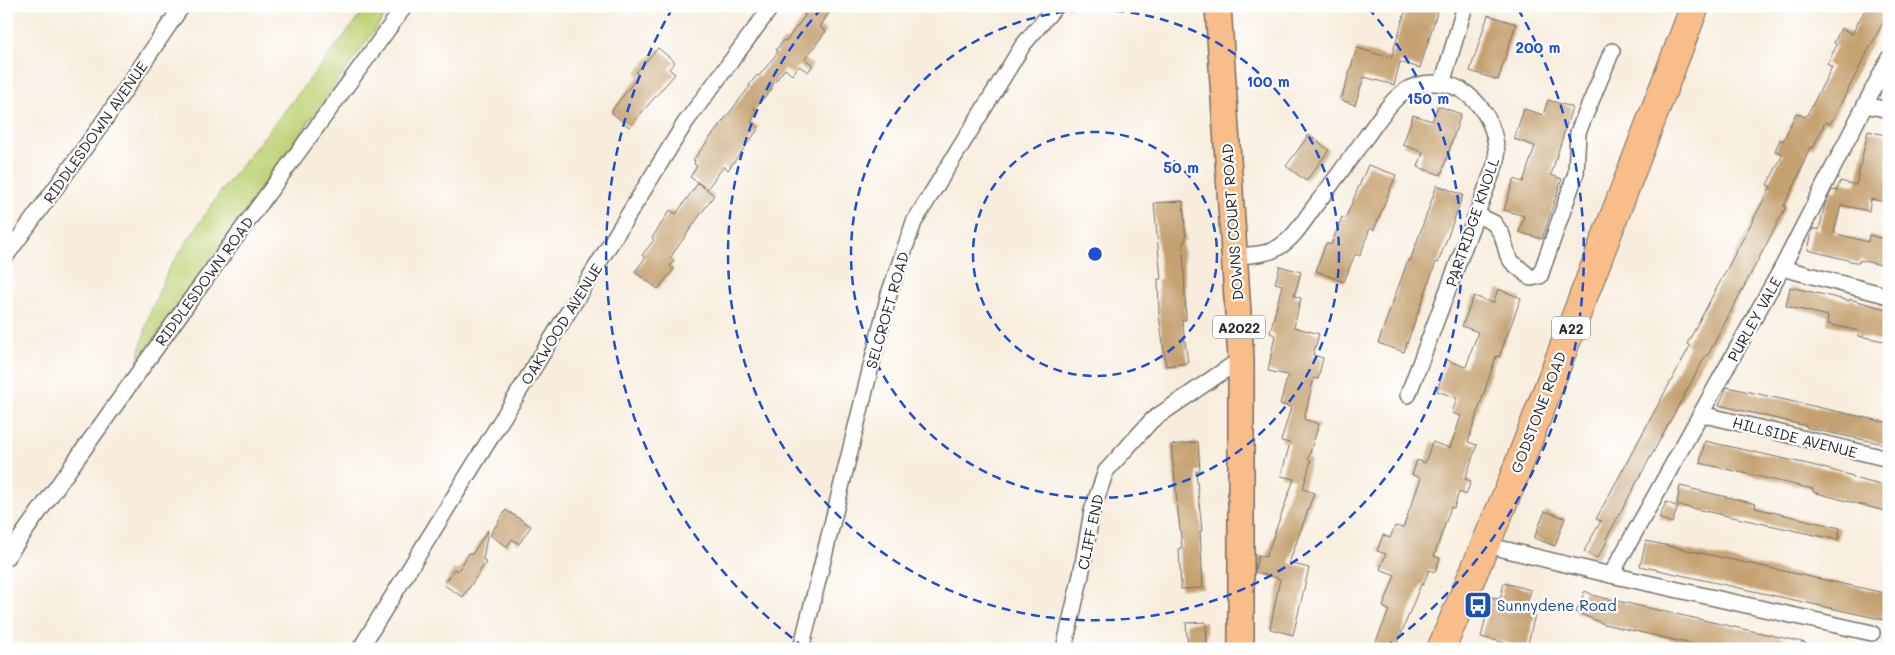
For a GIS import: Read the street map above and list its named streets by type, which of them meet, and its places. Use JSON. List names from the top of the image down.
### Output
{
  "streets": {
    "highway": ["A22", "GODSTONE ROAD"],
    "main road": ["DOWNS COURT ROAD", "A2022"],
    "street": [
      "RIDDLESDOWN AVENUE",
      "PARTRIDGE KNOLL",
      "RIDDLESDOWN ROAD",
      "SELCROFT ROAD",
      "PURLEY VALE",
      "OAKWOOD AVENUE",
      "HILLSIDE AVENUE",
      "CLIFF END"
    ]
  },
  "crossings": [
    ["DOWNS COURT ROAD", "PARTRIDGE KNOLL"],
    ["DOWNS COURT ROAD", "CLIFF END"],
    ["PURLEY VALE", "HILLSIDE AVENUE"]
  ],
  "places": {
    "bus stop": ["Sunnydene Road"]
  },
  "rings": [
    "200 m",
    "100 m",
    "150 m",
    "50 m"
  ]
}
